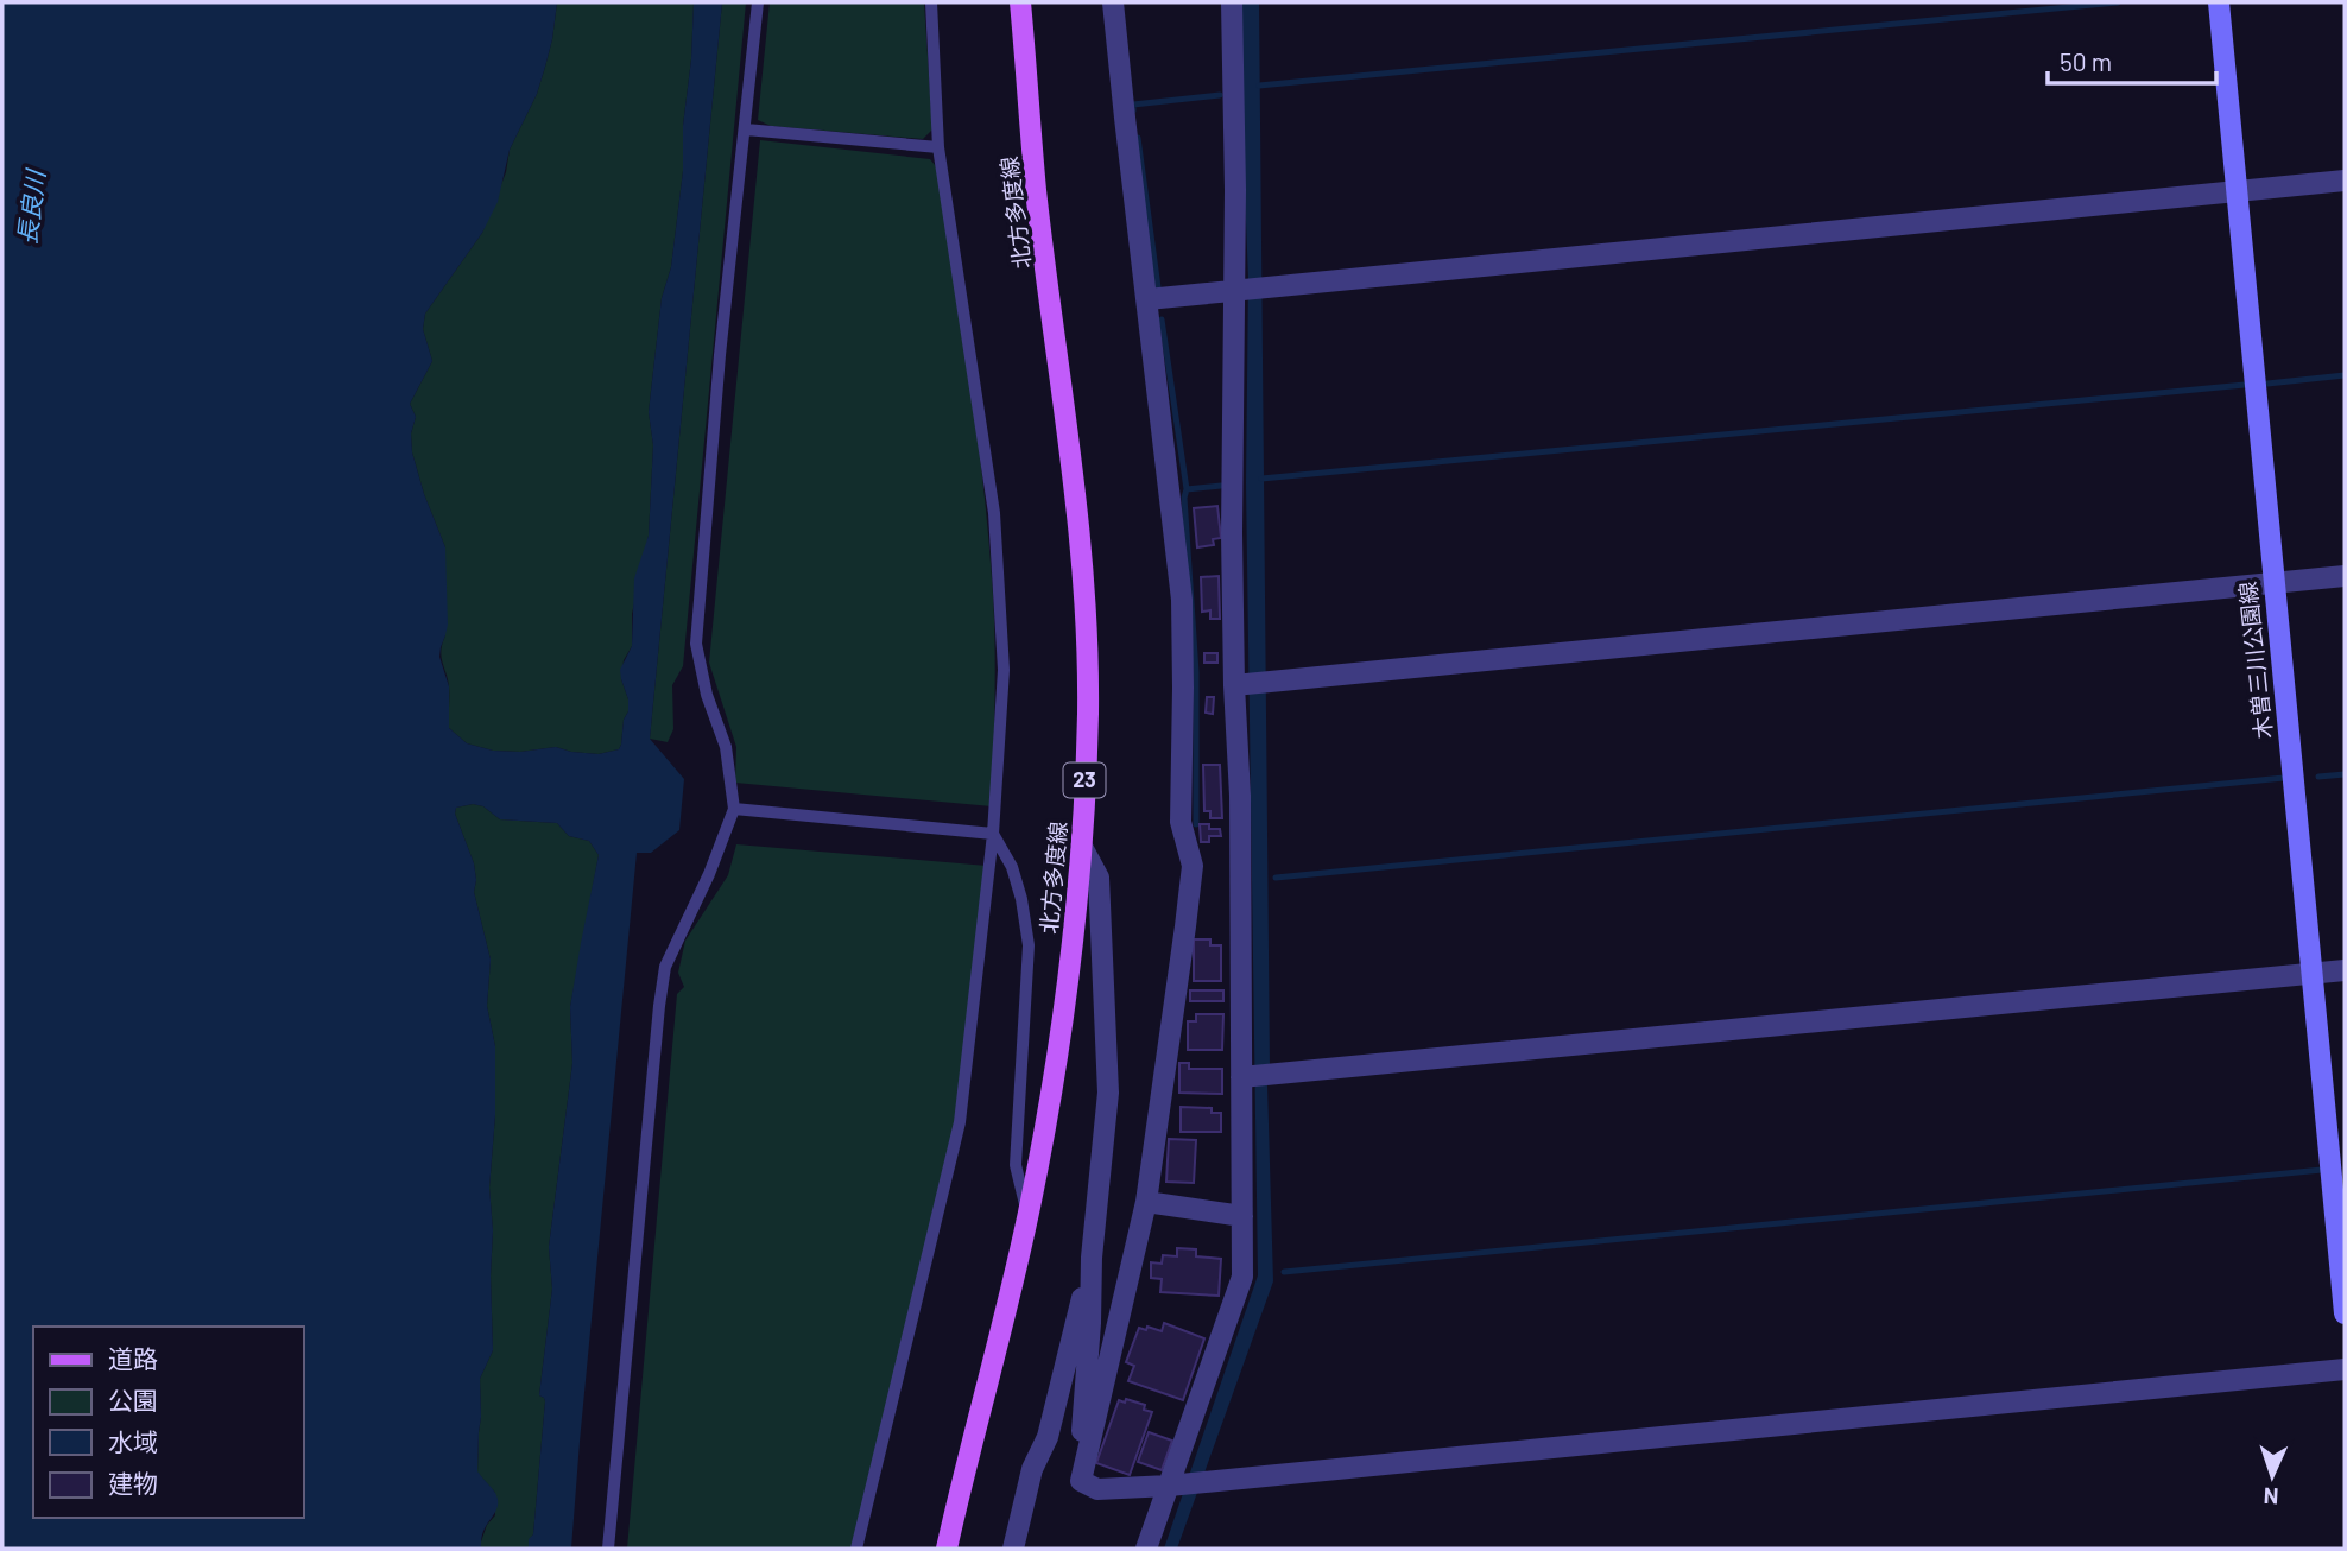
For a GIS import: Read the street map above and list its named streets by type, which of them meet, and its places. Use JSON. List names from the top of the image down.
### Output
{
  "streets": {
    "main road": ["北方多度線", "木曽三川公園線", "23"]
  },
  "water": ["長良川"],
  "legend": [
    "道路",
    "公園",
    "水域",
    "建物"
  ],
  "scale_bar": "50 m",
  "north": "bottom"
}
